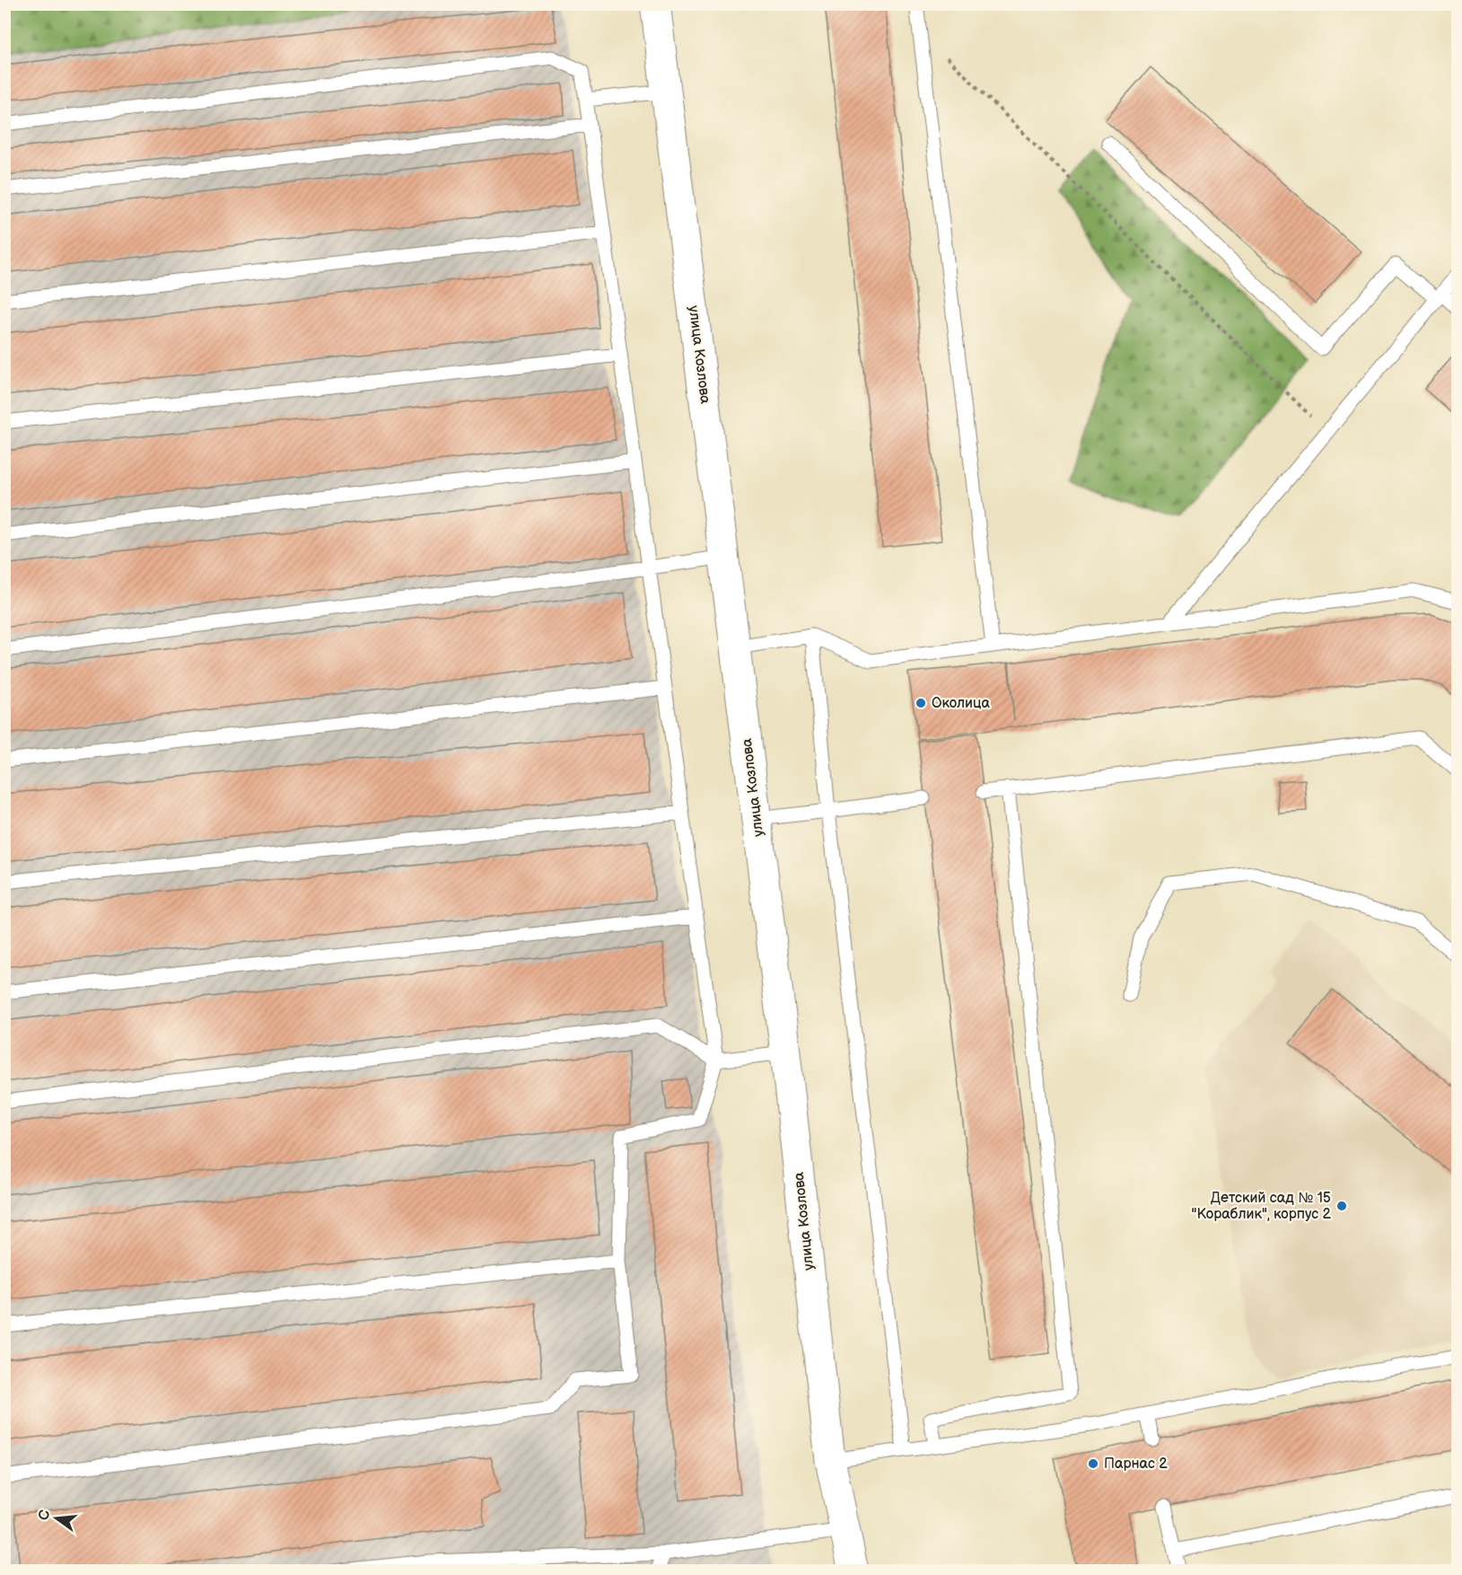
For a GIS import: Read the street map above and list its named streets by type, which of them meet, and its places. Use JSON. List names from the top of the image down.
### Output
{
  "streets": {
    "main road": ["улица Козлова"]
  },
  "places": ["Околица", "Детский сад № 15 \"Кораблик\", корпус 2", "Парнас 2"],
  "north": "left"
}
